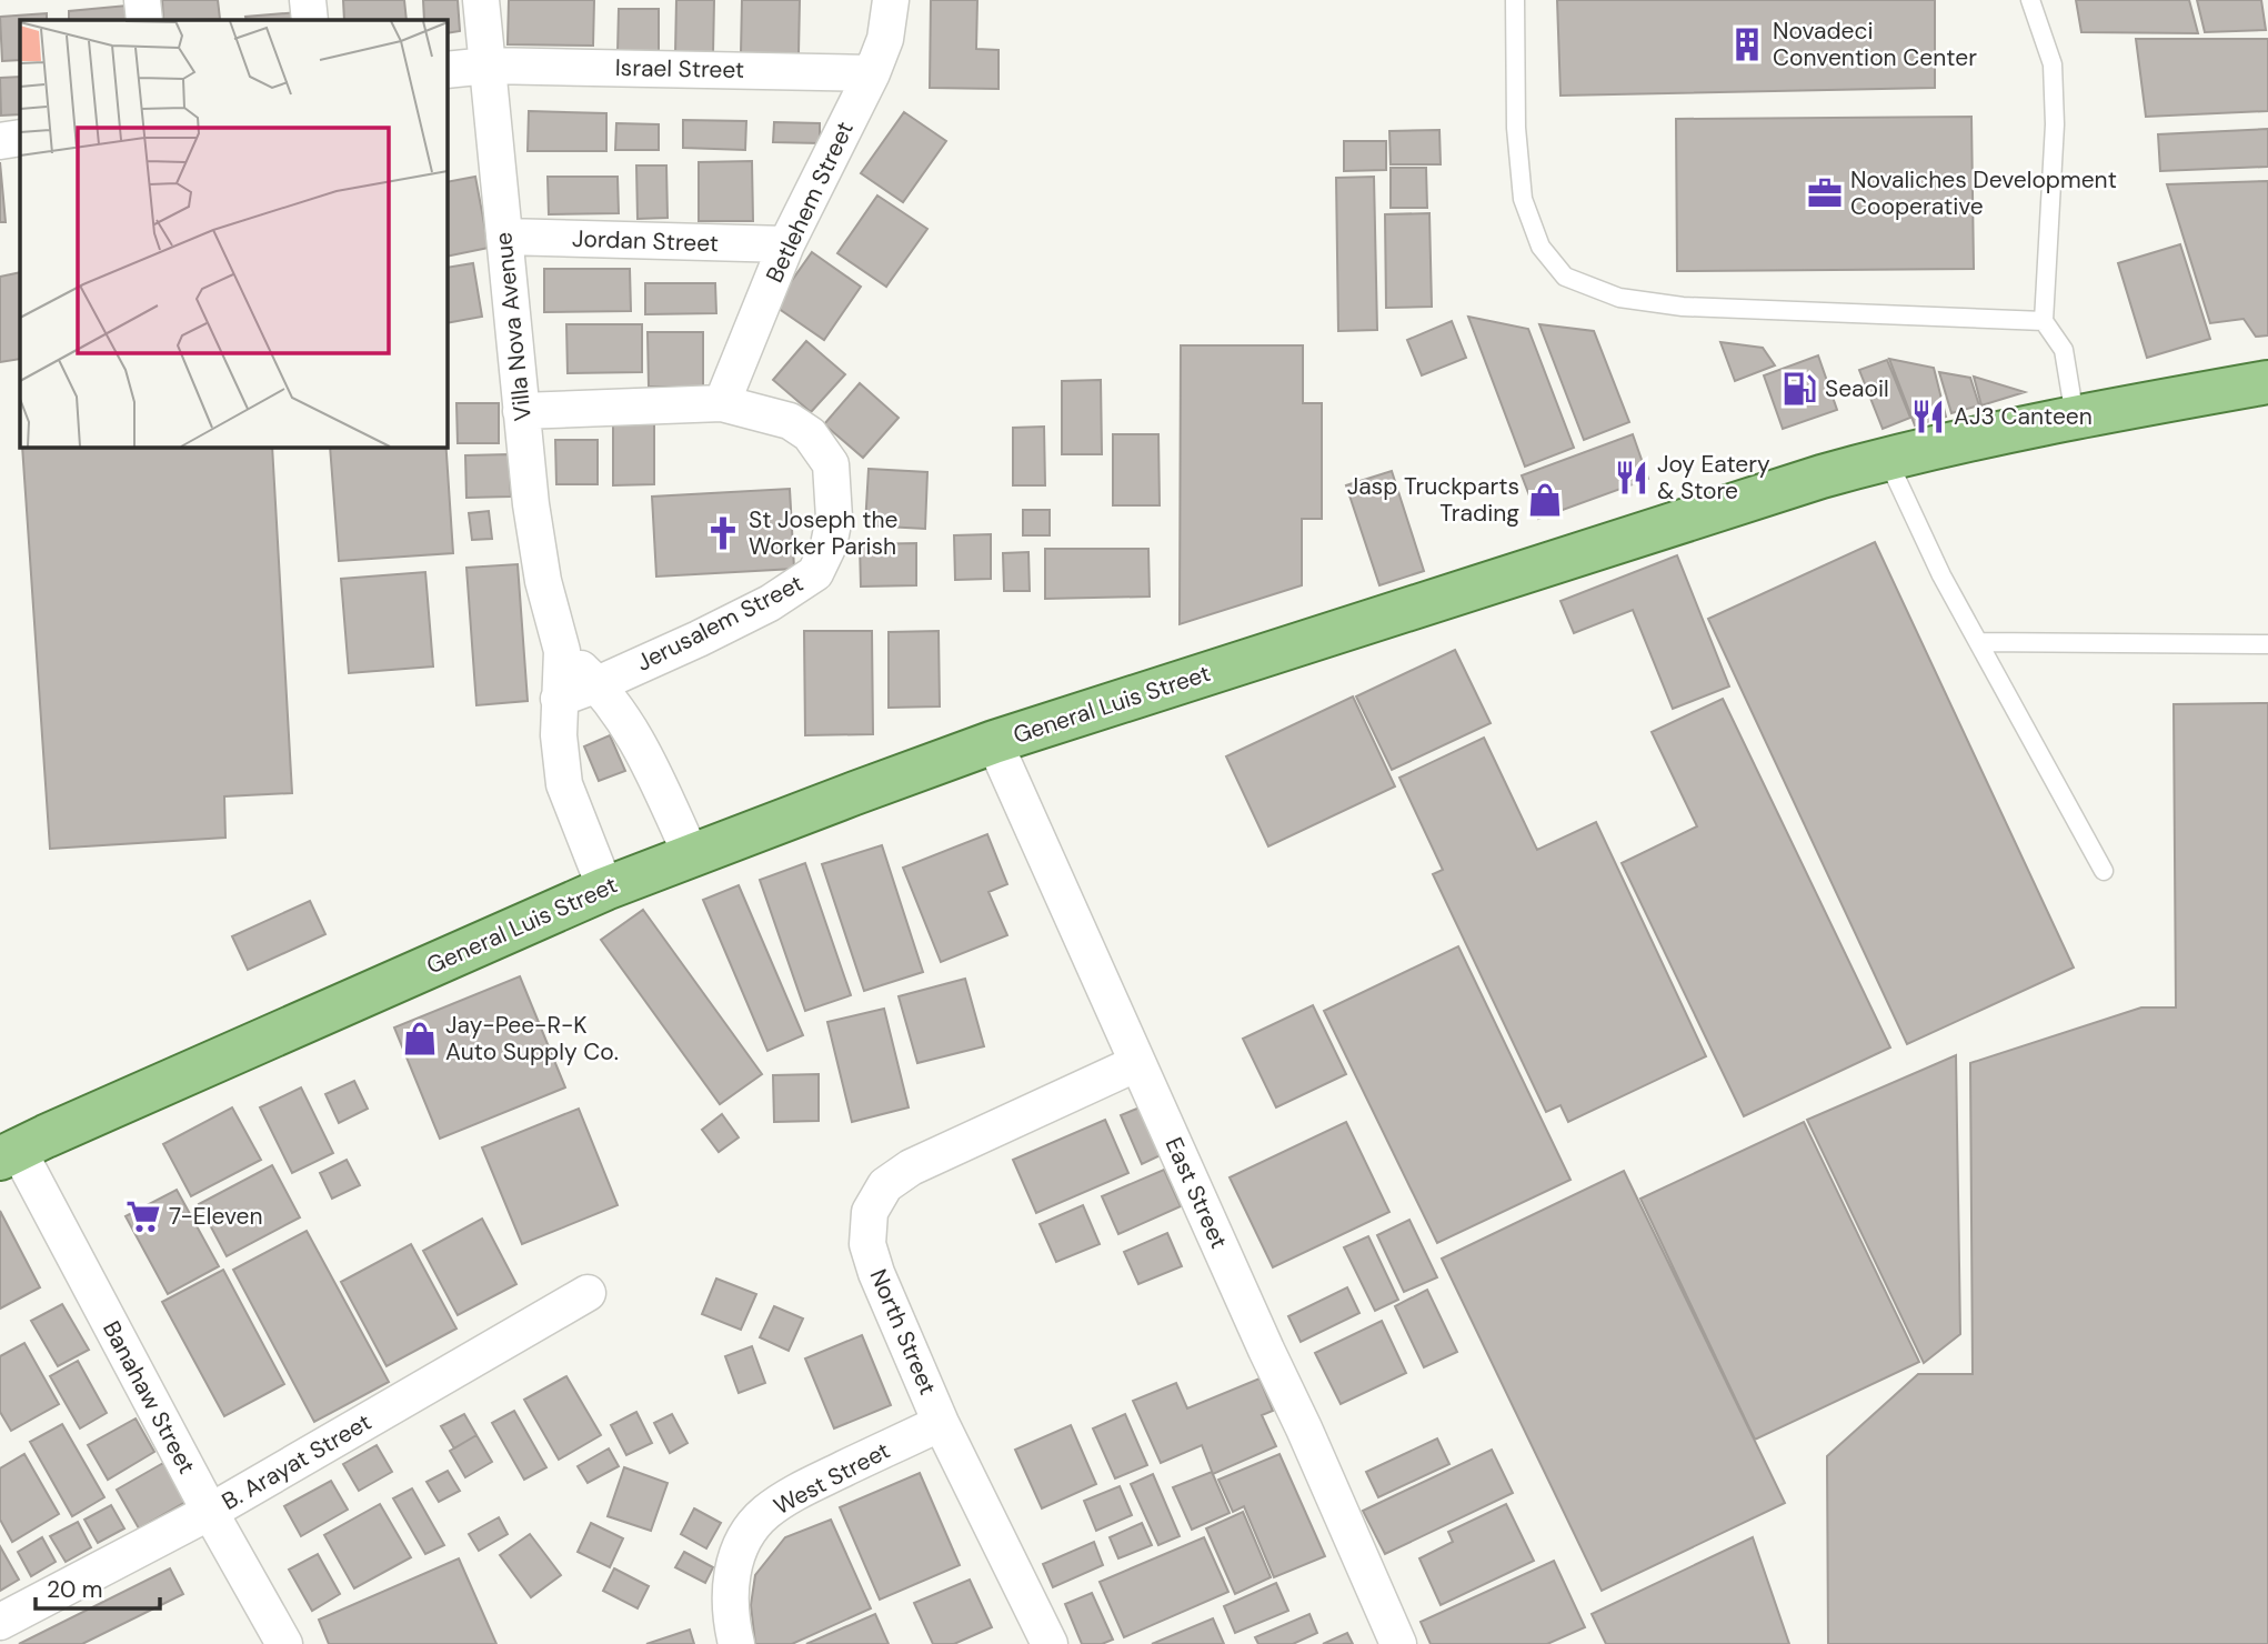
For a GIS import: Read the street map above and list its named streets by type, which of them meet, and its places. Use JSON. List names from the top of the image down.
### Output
{
  "streets": {
    "main road": ["General Luis Street"],
    "street": [
      "Israel Street",
      "Betlehem Street",
      "Jordan Street",
      "Villa Nova Avenue",
      "Jerusalem Street",
      "East Street",
      "North Street",
      "Banahaw Street",
      "B. Arayat Street",
      "West Street"
    ]
  },
  "crossings": [
    ["Israel Street", "Betlehem Street"],
    ["Israel Street", "Villa Nova Avenue"],
    ["Betlehem Street", "Jordan Street"],
    ["Betlehem Street", "Jerusalem Street"],
    ["Jordan Street", "Villa Nova Avenue"],
    ["Villa Nova Avenue", "Jerusalem Street"],
    ["Villa Nova Avenue", "General Luis Street"],
    ["General Luis Street", "East Street"],
    ["General Luis Street", "Banahaw Street"],
    ["East Street", "North Street"],
    ["North Street", "West Street"],
    ["Banahaw Street", "B. Arayat Street"]
  ],
  "places": {
    "building": ["Novadeci Convention Center"],
    "office": ["Novaliches Development Cooperative"],
    "fuel station": ["Seaoil"],
    "restaurant": ["AJ3 Canteen", "Joy Eatery & Store"],
    "shop": ["Jasp Truckparts Trading", "Jay-Pee-R-K Auto Supply Co."],
    "church": ["St Joseph the Worker Parish"],
    "supermarket": ["7-Eleven"]
  },
  "scale_bar": "20 m"
}
